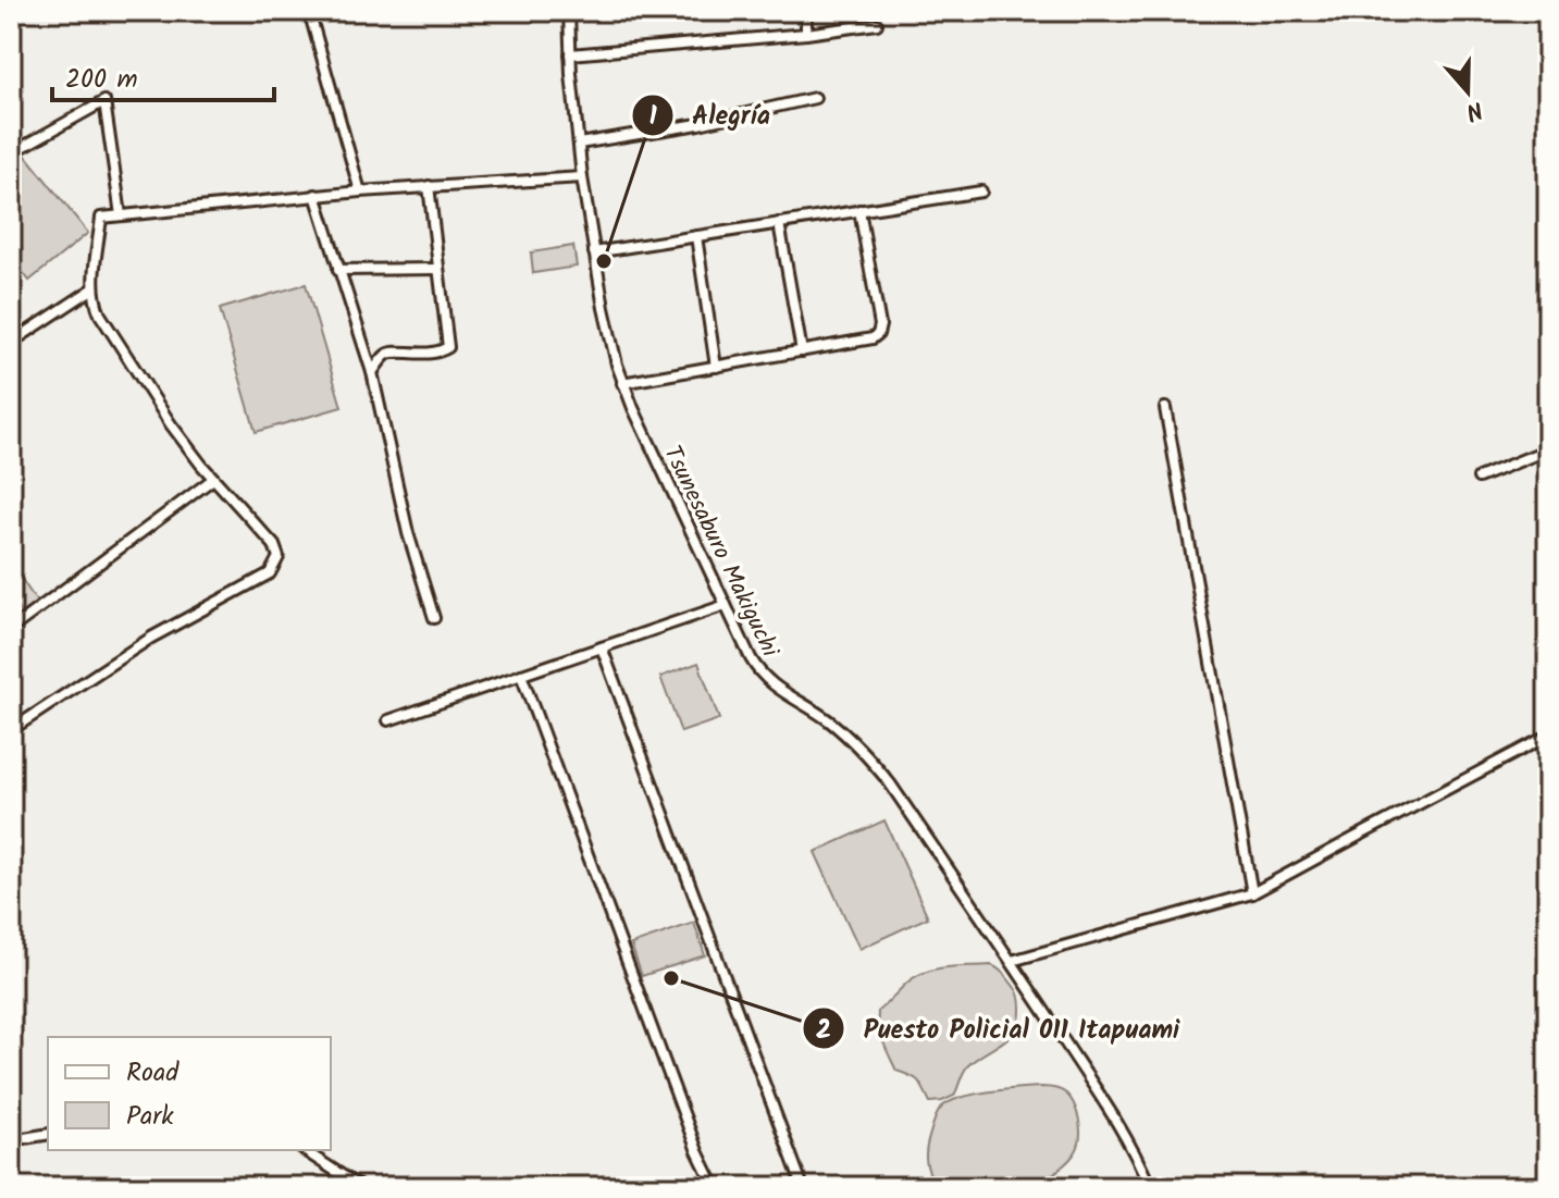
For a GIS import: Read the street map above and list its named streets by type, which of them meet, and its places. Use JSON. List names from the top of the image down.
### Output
{
  "streets": {
    "street": ["Tsunesaburo Makiguchi"]
  },
  "places": ["Alegría", "Puesto Policial 011 Itapuami"],
  "legend": ["Road", "Park"],
  "scale_bar": "200 m",
  "north": "bottom"
}
